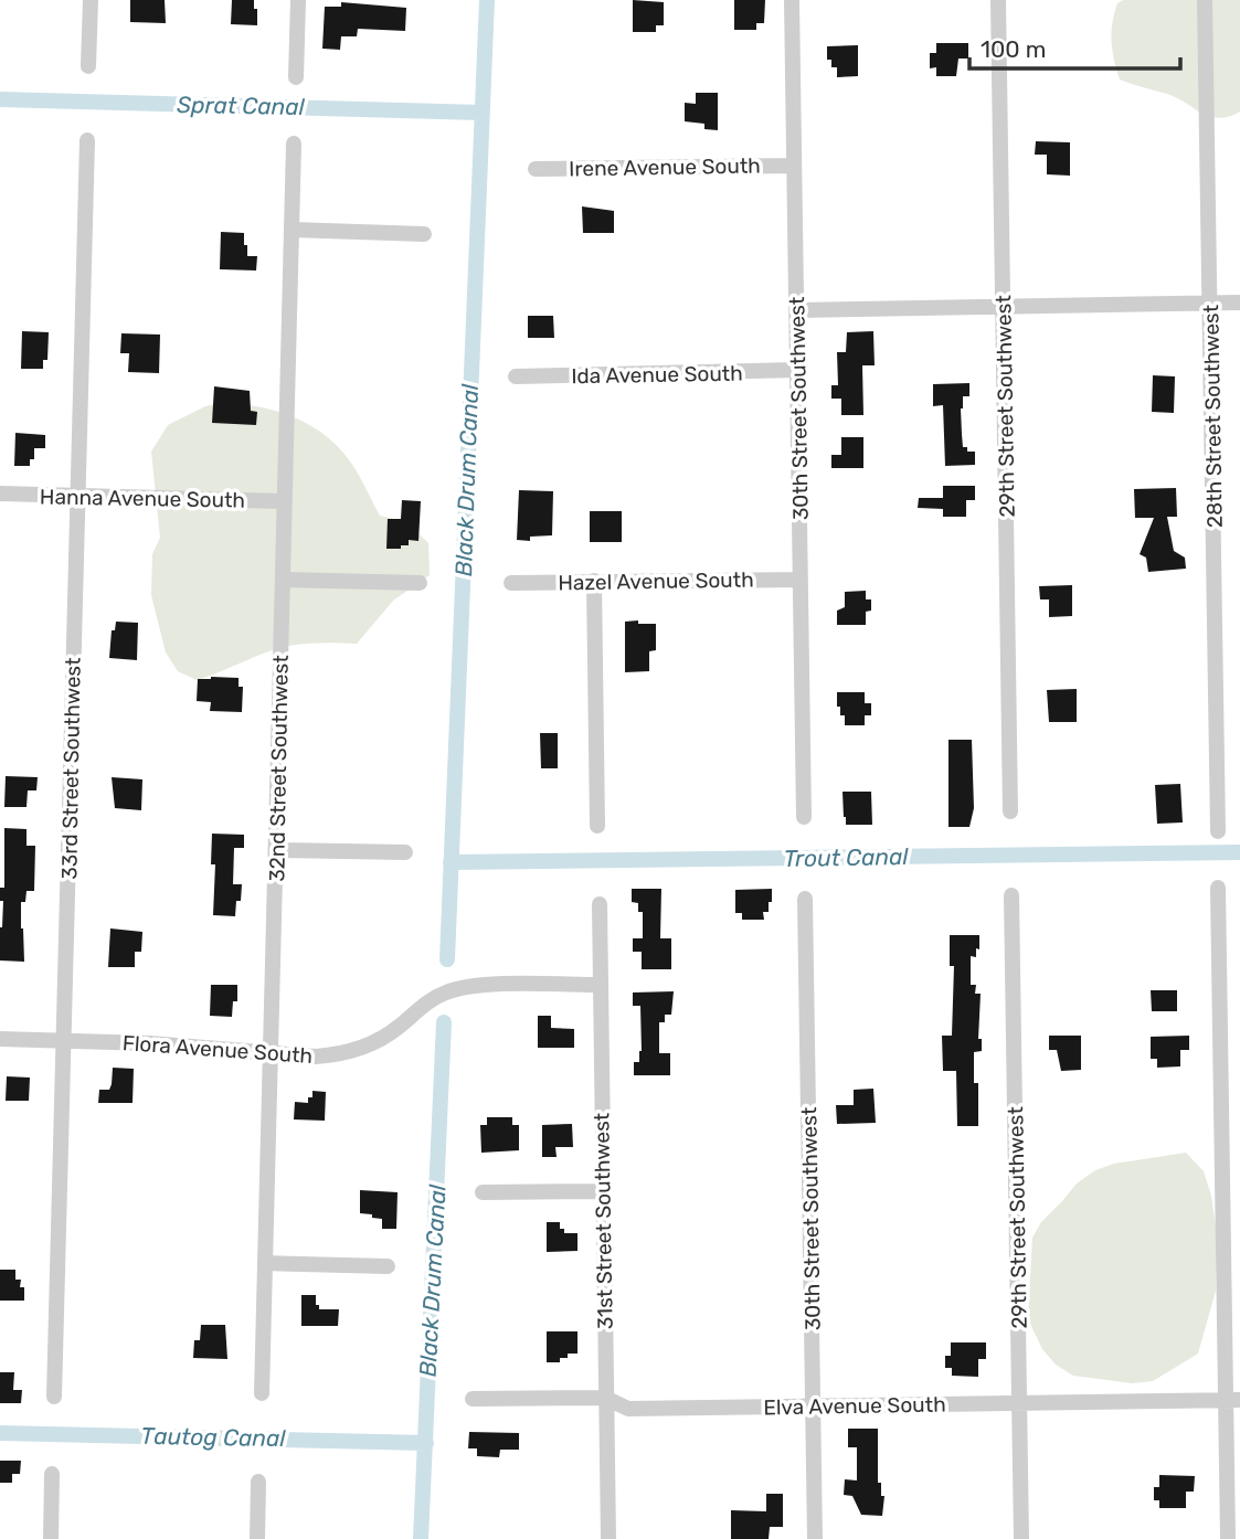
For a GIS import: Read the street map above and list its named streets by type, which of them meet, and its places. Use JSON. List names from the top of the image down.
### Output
{
  "streets": {
    "street": [
      "Irene Avenue South",
      "Ida Avenue South",
      "29th Street Southwest",
      "30th Street Southwest",
      "28th Street Southwest",
      "Hanna Avenue South",
      "Hazel Avenue South",
      "33rd Street Southwest",
      "32nd Street Southwest",
      "Flora Avenue South",
      "31st Street Southwest",
      "Elva Avenue South"
    ]
  },
  "crossings": [
    ["Irene Avenue South", "30th Street Southwest"],
    ["Ida Avenue South", "30th Street Southwest"],
    ["29th Street Southwest", "Elva Avenue South"],
    ["30th Street Southwest", "Hazel Avenue South"],
    ["30th Street Southwest", "Elva Avenue South"],
    ["Hanna Avenue South", "33rd Street Southwest"],
    ["Hanna Avenue South", "32nd Street Southwest"],
    ["33rd Street Southwest", "Flora Avenue South"],
    ["32nd Street Southwest", "Flora Avenue South"],
    ["Flora Avenue South", "31st Street Southwest"],
    ["31st Street Southwest", "Elva Avenue South"]
  ],
  "water": [
    "Sprat Canal",
    "Black Drum Canal",
    "Trout Canal",
    "Tautog Canal"
  ],
  "scale_bar": "100 m"
}
